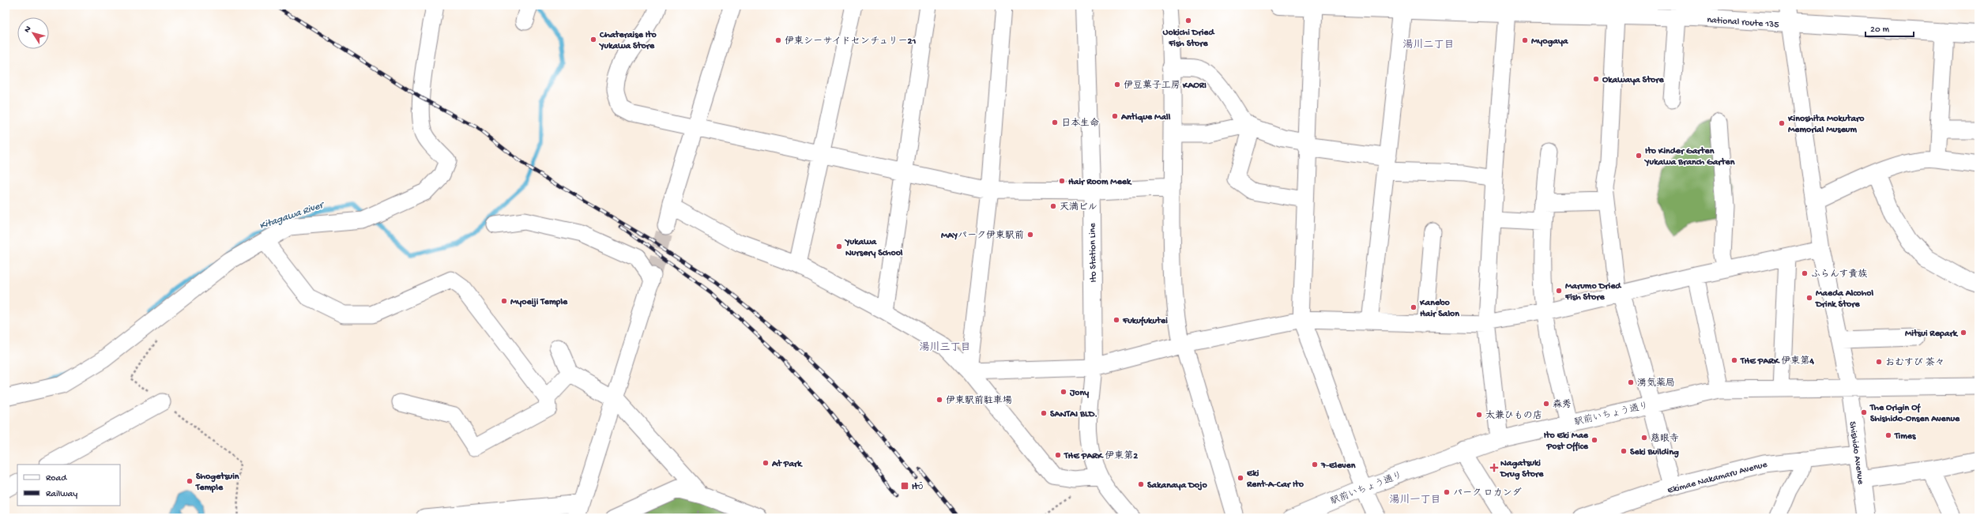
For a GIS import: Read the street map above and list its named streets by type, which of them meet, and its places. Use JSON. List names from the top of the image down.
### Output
{
  "streets": {
    "main road": ["national route 135", "Ito Station Line"],
    "street": ["駅前いちょう通り", "Shishido Avenue", "Ekimae Nakamaru Avenue"]
  },
  "crossings": [
    ["national route 135", "Shishido Avenue"],
    ["駅前いちょう通り", "Shishido Avenue"],
    ["Shishido Avenue", "Ekimae Nakamaru Avenue"]
  ],
  "districts": ["湯川二丁目", "湯川三丁目", "湯川一丁目"],
  "water": ["Kitagawa River"],
  "places": {
    "other": [
      "Uokichi Dried Fish Store",
      "Chateraise Ito Yukawa Store",
      "伊東シーサイドセンチュリー21",
      "Myogaya",
      "Okawaya Store",
      "伊豆菓子工房 KAORI",
      "Antique Mall",
      "日本生命",
      "Kinoshita Mokutaro Memorial Museum",
      "Ito Kinder Garten Yukawa Branch Garten",
      "Hair Room Meek",
      "天満ビル",
      "MAYパーク伊東駅前",
      "Yukawa Nursery School",
      "ふらんす貴族",
      "Marumo Dried Fish Store",
      "Maeda Alcohol Drink Store",
      "Myoeiji Temple",
      "Kanebo Hair Salon",
      "Fukufukutei",
      "Mitsui Repark",
      "THE PARK 伊東第4",
      "おむすび 茶々",
      "湧気薬局",
      "Jony",
      "伊東駅前駐車場",
      "森秀",
      "The Origin Of Shishido-Onsen Avenue",
      "SANTAI BLD.",
      "太兼ひもの店",
      "Times",
      "慈眼寺",
      "Ito Eki Mae Post Office",
      "Seki Building",
      "THE PARK 伊東第2",
      "At Park",
      "7-Eleven",
      "Eki Rent-A-Car Ito",
      "Shogetsuin Temple",
      "Sakanaya Dojo",
      "パーク ロカンダ"
    ],
    "health": ["Nagatsuki Drug Store"],
    "transit": ["Itō"]
  },
  "legend": ["Road", "Railway"],
  "scale_bar": "20 m",
  "north": "top left"
}
